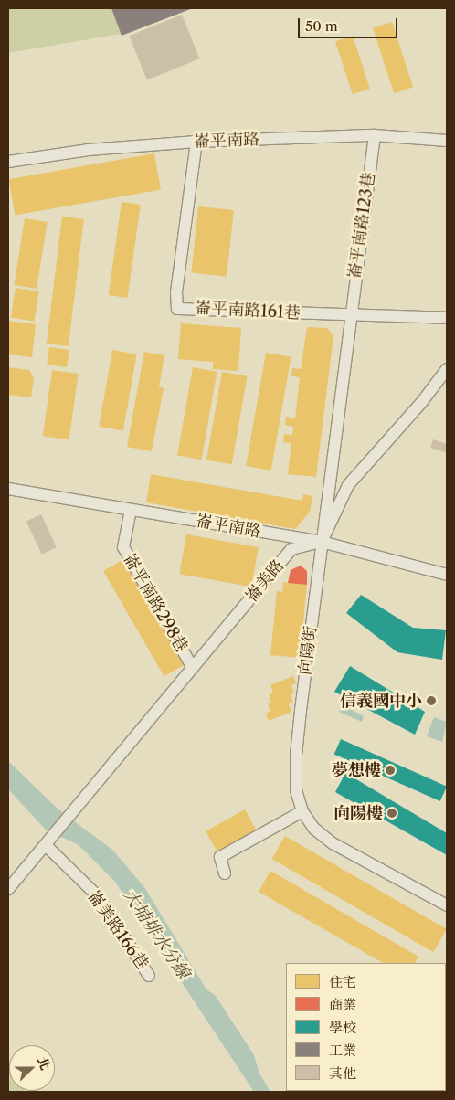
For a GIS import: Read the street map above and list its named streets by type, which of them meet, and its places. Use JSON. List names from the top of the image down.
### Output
{
  "streets": {
    "street": [
      "崙平南路",
      "崙平南路123巷",
      "崙平南路161巷",
      "崙美路",
      "崙平南路298巷",
      "向陽街",
      "崙美路166巷"
    ]
  },
  "crossings": [
    ["崙平南路", "崙平南路123巷"],
    ["崙平南路", "崙平南路161巷"],
    ["崙平南路", "崙美路"],
    ["崙平南路", "崙平南路298巷"],
    ["崙平南路", "向陽街"],
    ["崙平南路123巷", "崙平南路161巷"],
    ["崙平南路123巷", "向陽街"],
    ["崙平南路161巷", "向陽街"],
    ["崙美路", "崙平南路298巷"],
    ["崙美路", "向陽街"],
    ["崙美路", "崙美路166巷"]
  ],
  "water": ["大埔排水分線"],
  "places": ["信義國中小", "夢想樓", "向陽樓"],
  "legend": [
    "住宅",
    "商業",
    "學校",
    "工業",
    "其他"
  ],
  "scale_bar": "50 m",
  "north": "right"
}
